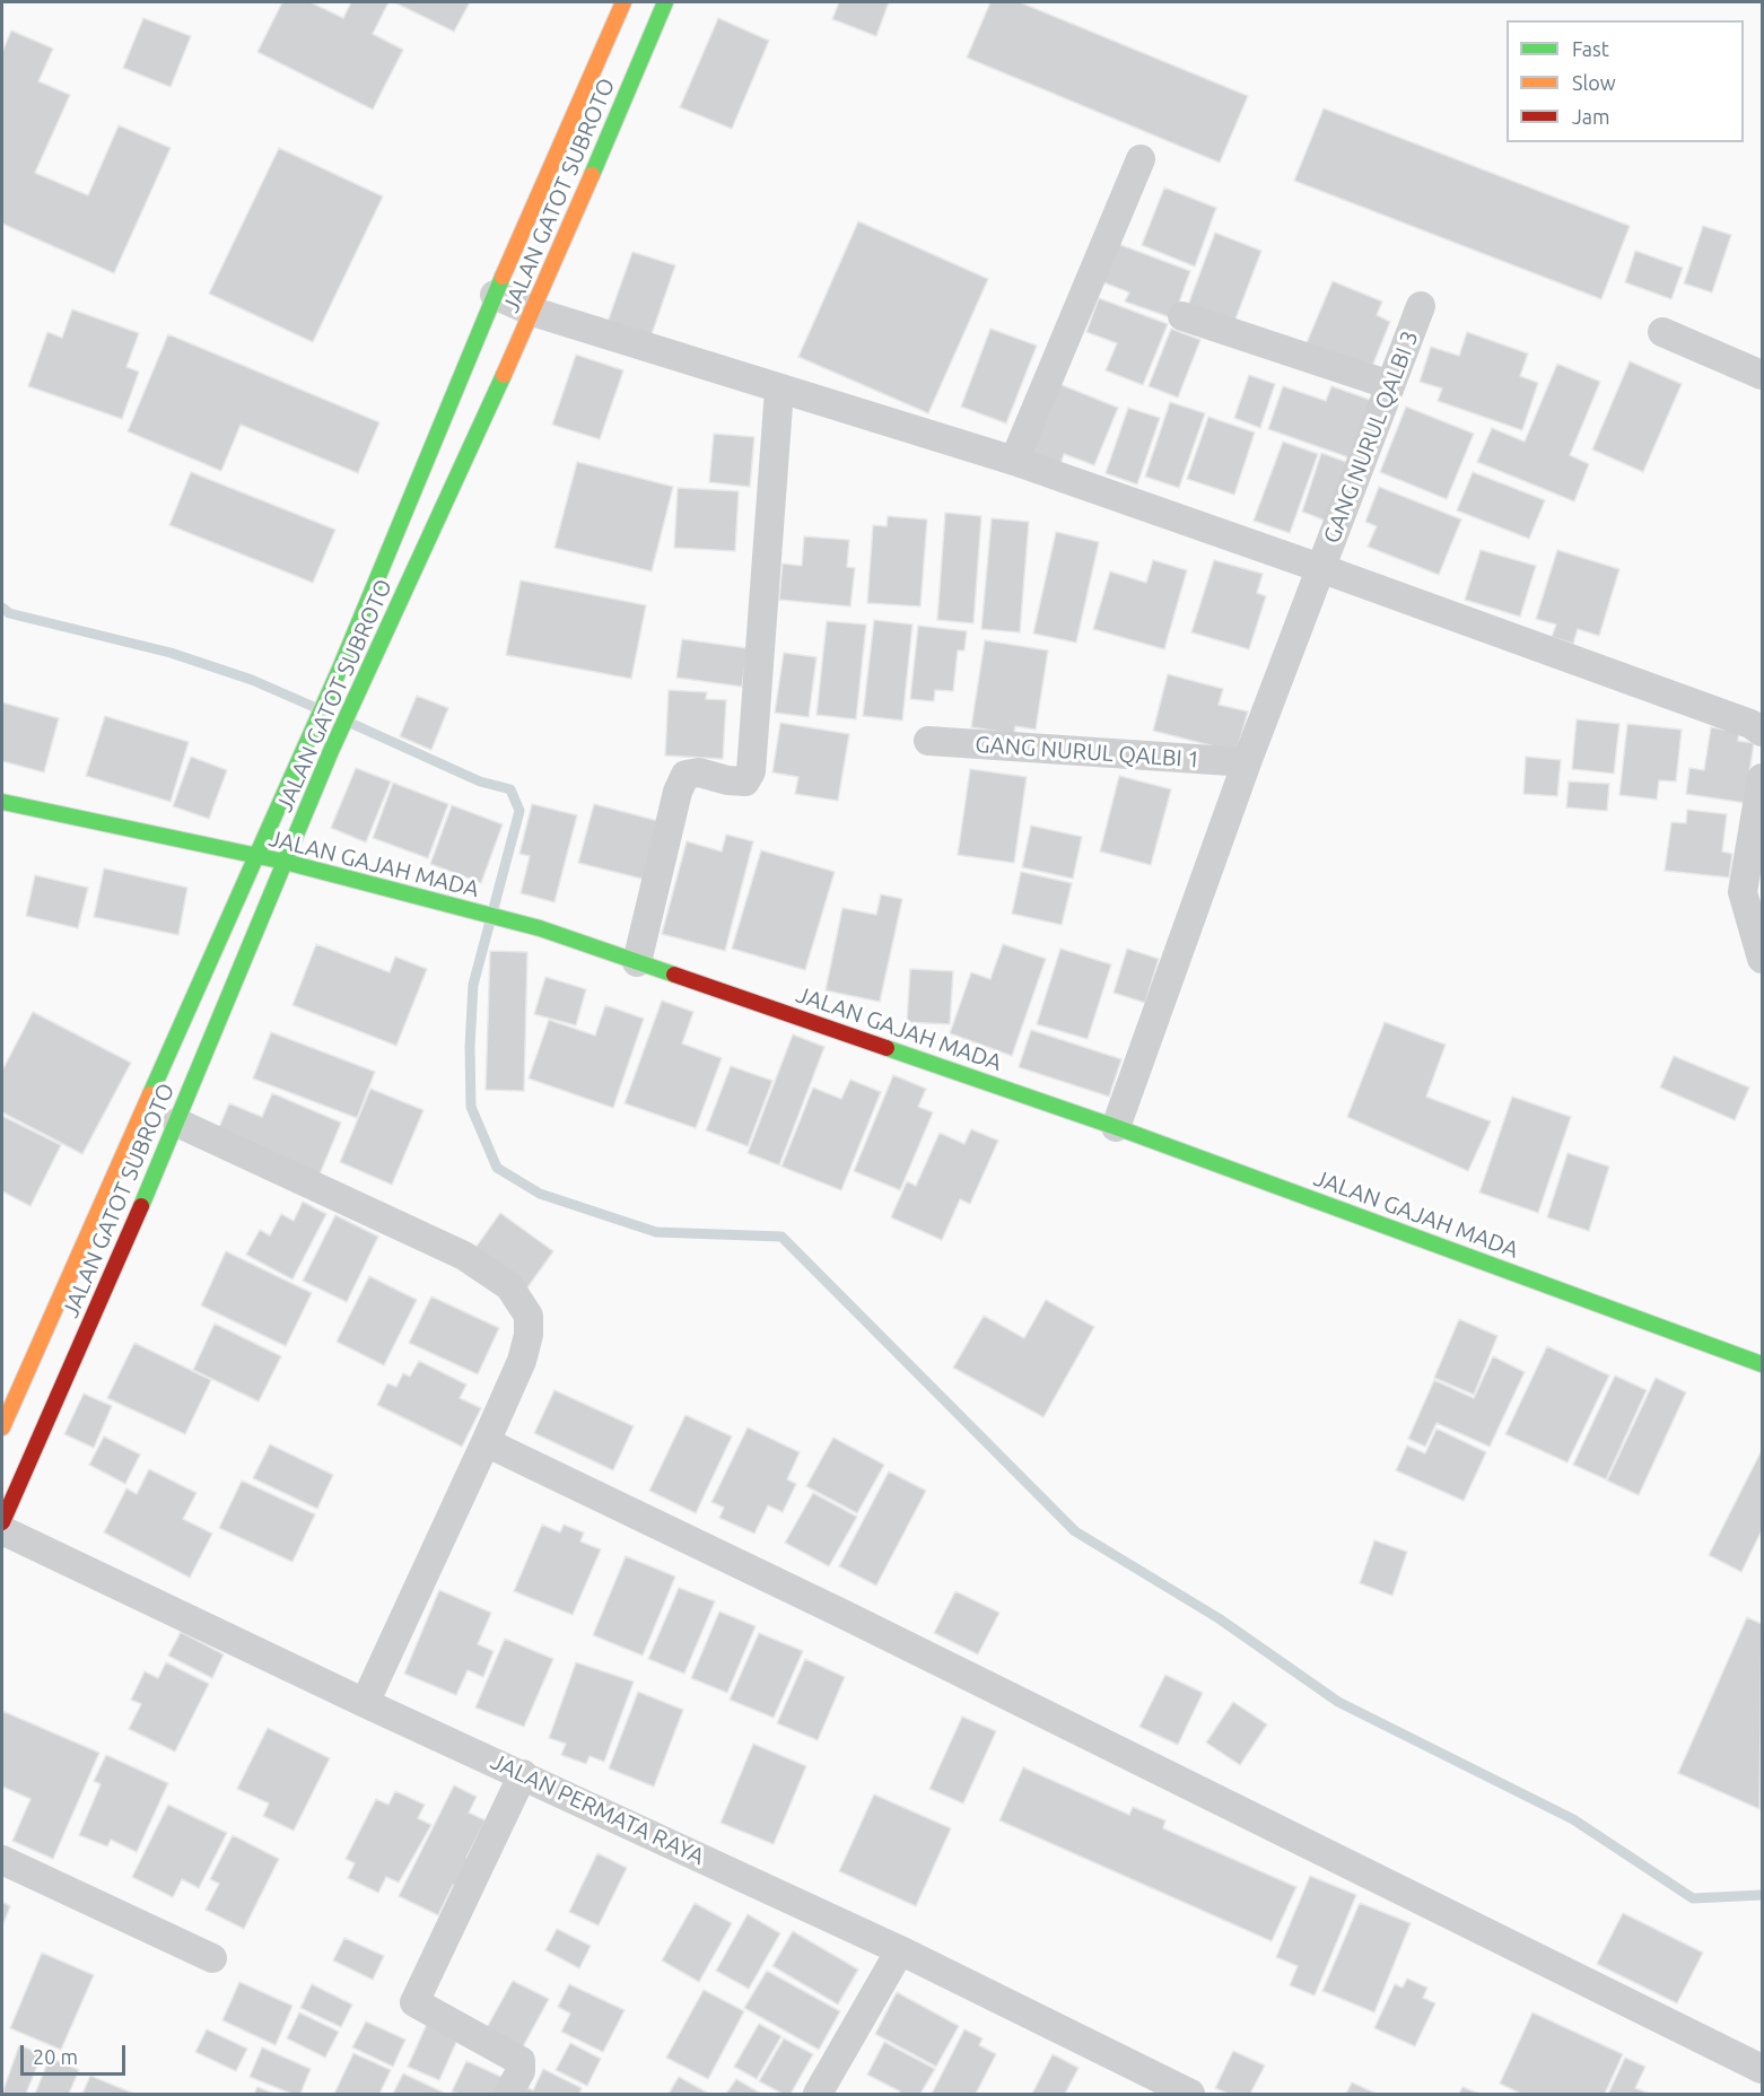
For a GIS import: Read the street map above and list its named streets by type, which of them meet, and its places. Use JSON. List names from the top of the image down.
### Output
{
  "streets": {
    "street": [
      "JALAN GATOT SUBROTO",
      "GANG NURUL QALBI 3",
      "GANG NURUL QALBI 1",
      "JALAN GAJAH MADA",
      "JALAN PERMATA RAYA"
    ]
  },
  "crossings": [
    ["JALAN GATOT SUBROTO", "JALAN GAJAH MADA"],
    ["GANG NURUL QALBI 3", "GANG NURUL QALBI 1"],
    ["GANG NURUL QALBI 3", "JALAN GAJAH MADA"]
  ],
  "legend": ["Fast", "Slow", "Jam"],
  "scale_bar": "20 m"
}
